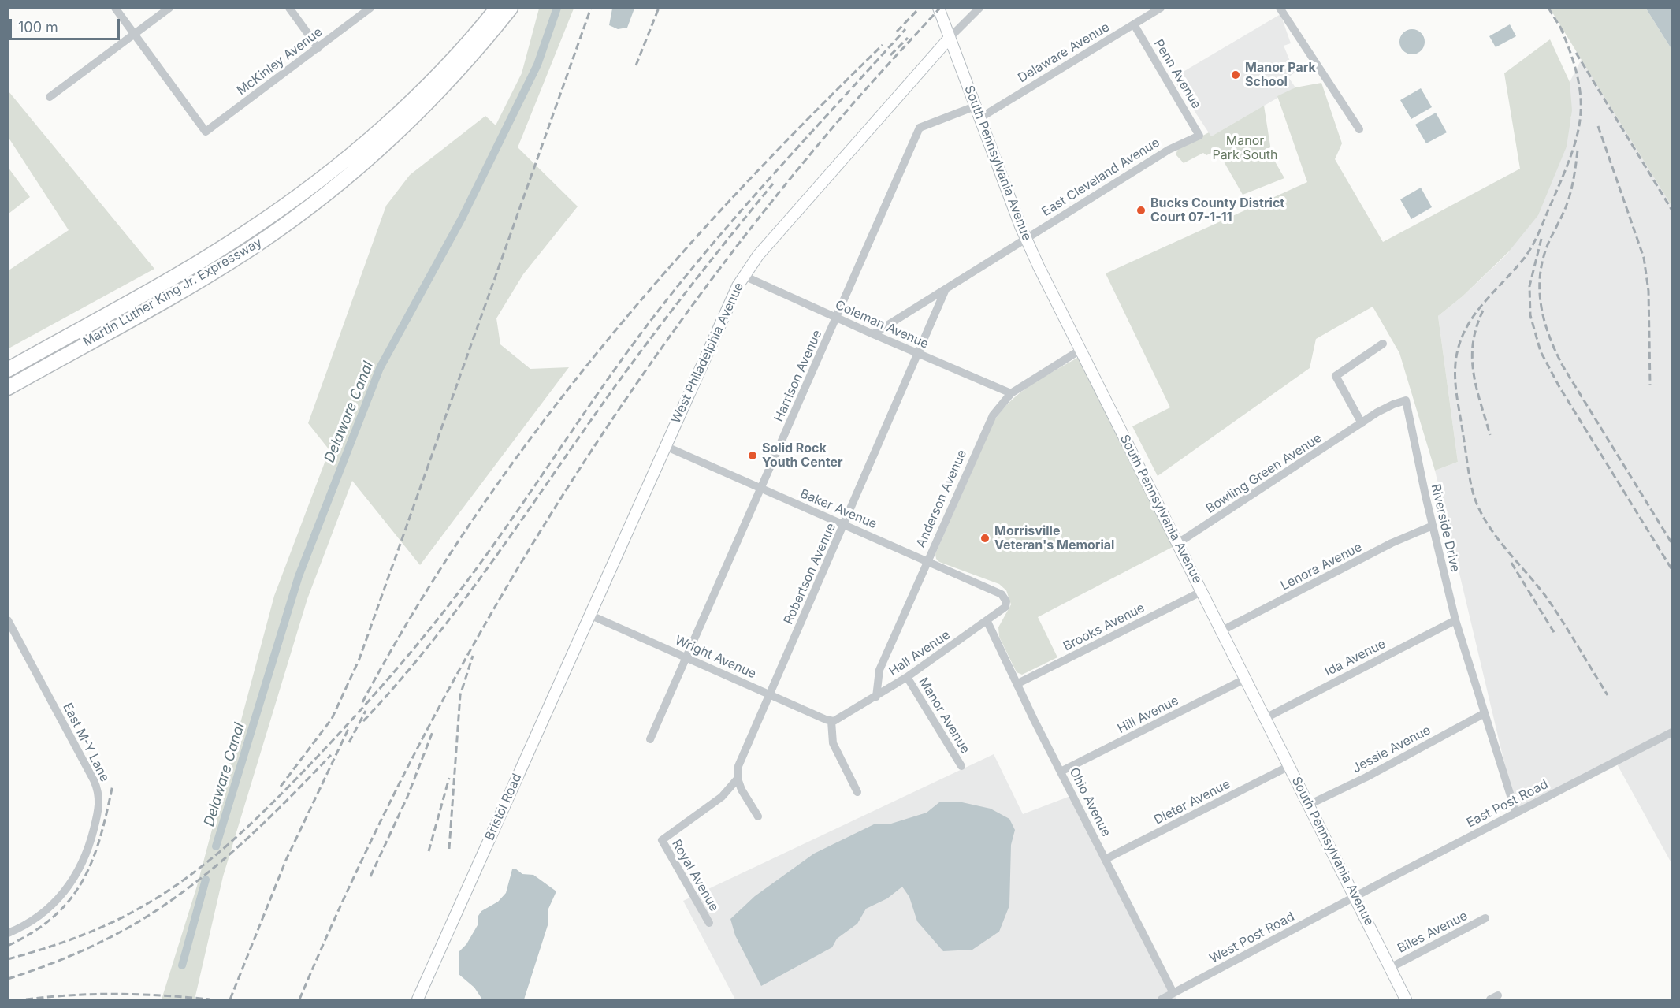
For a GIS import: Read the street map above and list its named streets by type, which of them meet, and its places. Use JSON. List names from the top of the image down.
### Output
{
  "streets": {
    "highway": ["Martin Luther King Jr. Expressway"],
    "main road": ["South Pennsylvania Avenue", "West Philadelphia Avenue", "Bristol Road"],
    "street": [
      "Delaware Avenue",
      "McKinley Avenue",
      "Penn Avenue",
      "East Cleveland Avenue",
      "Coleman Avenue",
      "Harrison Avenue",
      "Bowling Green Avenue",
      "Anderson Avenue",
      "Baker Avenue",
      "Riverside Drive",
      "Lenora Avenue",
      "Robertson Avenue",
      "Brooks Avenue",
      "Hall Avenue",
      "Wright Avenue",
      "Ida Avenue",
      "Hill Avenue",
      "Manor Avenue",
      "East M-Y Lane",
      "Jessie Avenue",
      "Ohio Avenue",
      "Dieter Avenue",
      "East Post Road",
      "Royal Avenue",
      "Biles Avenue",
      "West Post Road"
    ]
  },
  "crossings": [
    ["Delaware Avenue", "Penn Avenue"],
    ["Delaware Avenue", "South Pennsylvania Avenue"],
    ["Penn Avenue", "East Cleveland Avenue"],
    ["South Pennsylvania Avenue", "East Cleveland Avenue"],
    ["South Pennsylvania Avenue", "West Philadelphia Avenue"],
    ["South Pennsylvania Avenue", "Harrison Avenue"],
    ["South Pennsylvania Avenue", "Bowling Green Avenue"],
    ["South Pennsylvania Avenue", "Anderson Avenue"],
    ["South Pennsylvania Avenue", "Lenora Avenue"],
    ["South Pennsylvania Avenue", "Brooks Avenue"],
    ["South Pennsylvania Avenue", "Ida Avenue"],
    ["South Pennsylvania Avenue", "Hill Avenue"],
    ["South Pennsylvania Avenue", "Jessie Avenue"],
    ["South Pennsylvania Avenue", "Dieter Avenue"],
    ["South Pennsylvania Avenue", "East Post Road"],
    ["South Pennsylvania Avenue", "Biles Avenue"],
    ["South Pennsylvania Avenue", "West Post Road"],
    ["East Cleveland Avenue", "Coleman Avenue"],
    ["East Cleveland Avenue", "Robertson Avenue"],
    ["Coleman Avenue", "West Philadelphia Avenue"],
    ["Coleman Avenue", "Harrison Avenue"],
    ["Coleman Avenue", "Anderson Avenue"],
    ["Coleman Avenue", "Robertson Avenue"],
    ["West Philadelphia Avenue", "Baker Avenue"],
    ["West Philadelphia Avenue", "Wright Avenue"],
    ["West Philadelphia Avenue", "Bristol Road"],
    ["Harrison Avenue", "Baker Avenue"],
    ["Harrison Avenue", "Wright Avenue"],
    ["Bowling Green Avenue", "Riverside Drive"],
    ["Anderson Avenue", "Baker Avenue"],
    ["Anderson Avenue", "Hall Avenue"],
    ["Baker Avenue", "Robertson Avenue"],
    ["Baker Avenue", "Hall Avenue"],
    ["Riverside Drive", "Lenora Avenue"],
    ["Riverside Drive", "Ida Avenue"],
    ["Riverside Drive", "Jessie Avenue"],
    ["Riverside Drive", "East Post Road"],
    ["Robertson Avenue", "Wright Avenue"],
    ["Robertson Avenue", "Royal Avenue"],
    ["Brooks Avenue", "Ohio Avenue"],
    ["Hall Avenue", "Wright Avenue"],
    ["Hall Avenue", "Manor Avenue"],
    ["Hall Avenue", "Ohio Avenue"],
    ["Wright Avenue", "Bristol Road"],
    ["Hill Avenue", "Ohio Avenue"],
    ["Ohio Avenue", "Dieter Avenue"],
    ["Ohio Avenue", "West Post Road"],
    ["East Post Road", "West Post Road"]
  ],
  "water": ["Delaware Canal"],
  "parks": ["Manor Park South"],
  "places": [
    "Manor Park School",
    "Bucks County District Court 07-1-11",
    "Solid Rock Youth Center",
    "Morrisville Veteran's Memorial"
  ],
  "scale_bar": "100 m"
}
